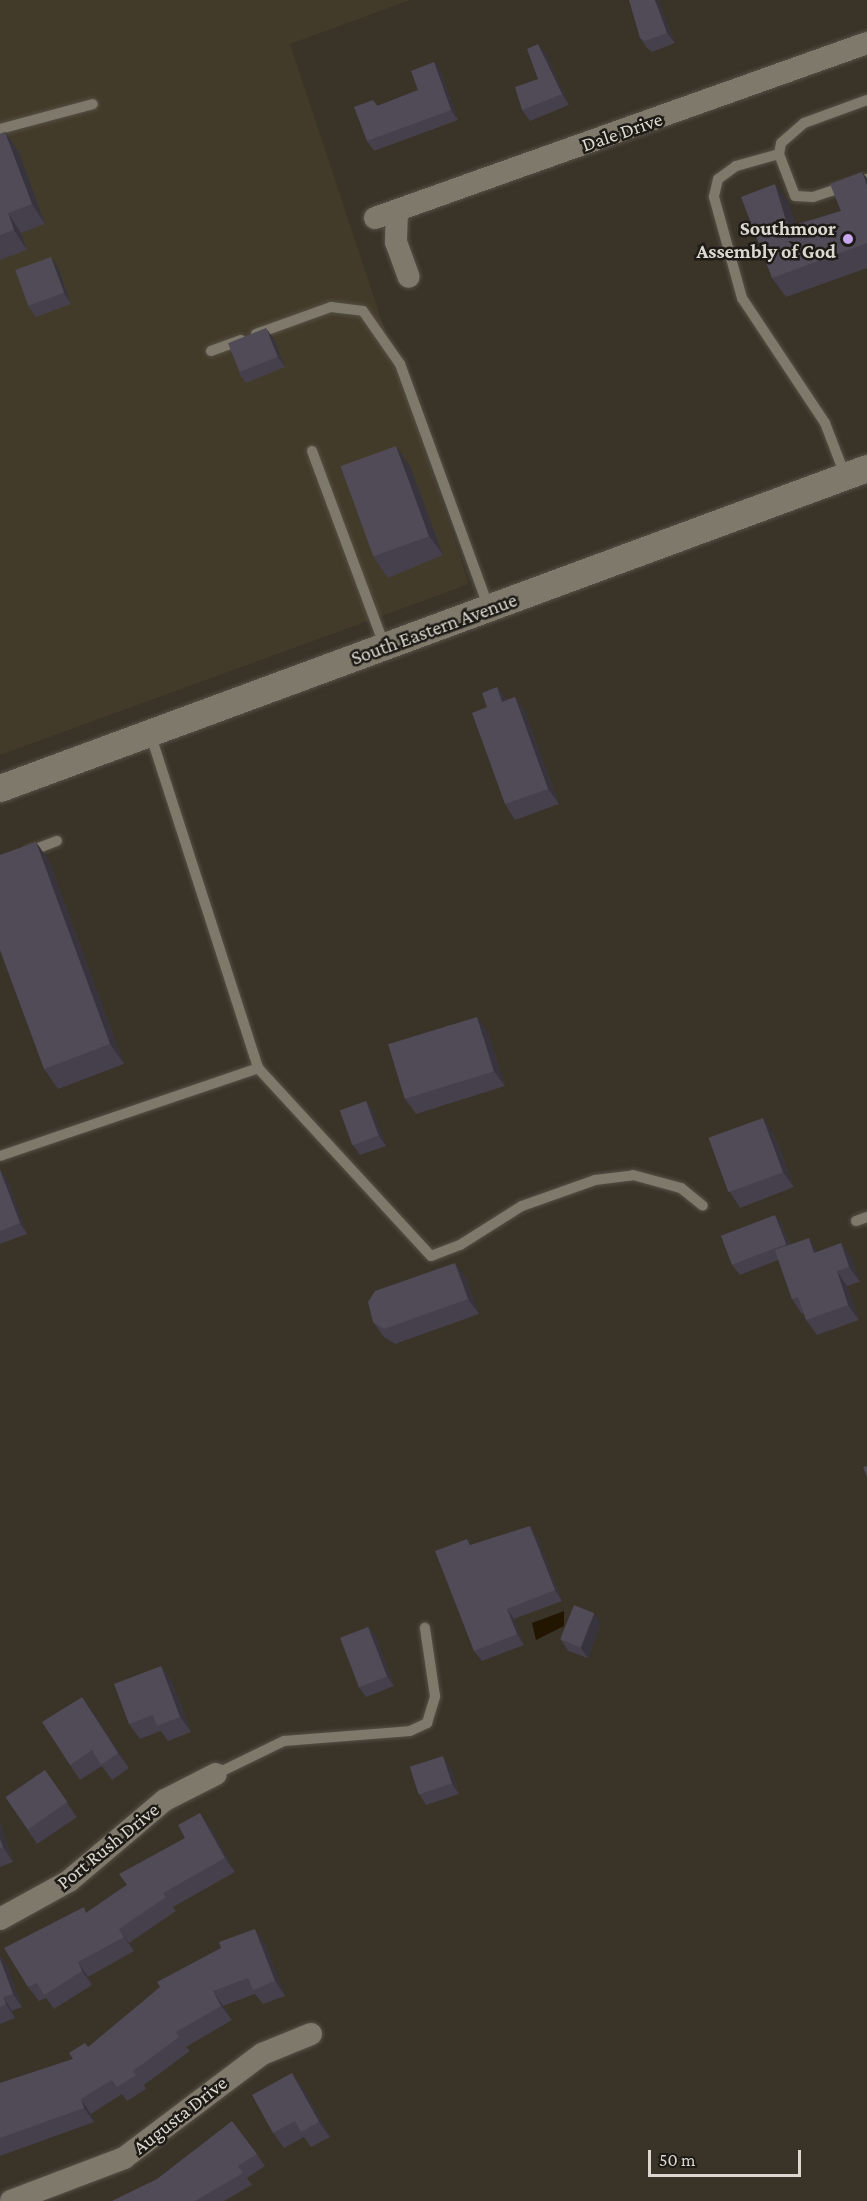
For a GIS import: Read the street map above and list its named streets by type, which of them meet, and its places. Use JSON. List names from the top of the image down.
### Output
{
  "streets": {
    "street": [
      "Dale Drive",
      "South Eastern Avenue",
      "Port Rush Drive",
      "Augusta Drive"
    ]
  },
  "places": ["Southmoor Assembly of God"],
  "scale_bar": "50 m"
}
